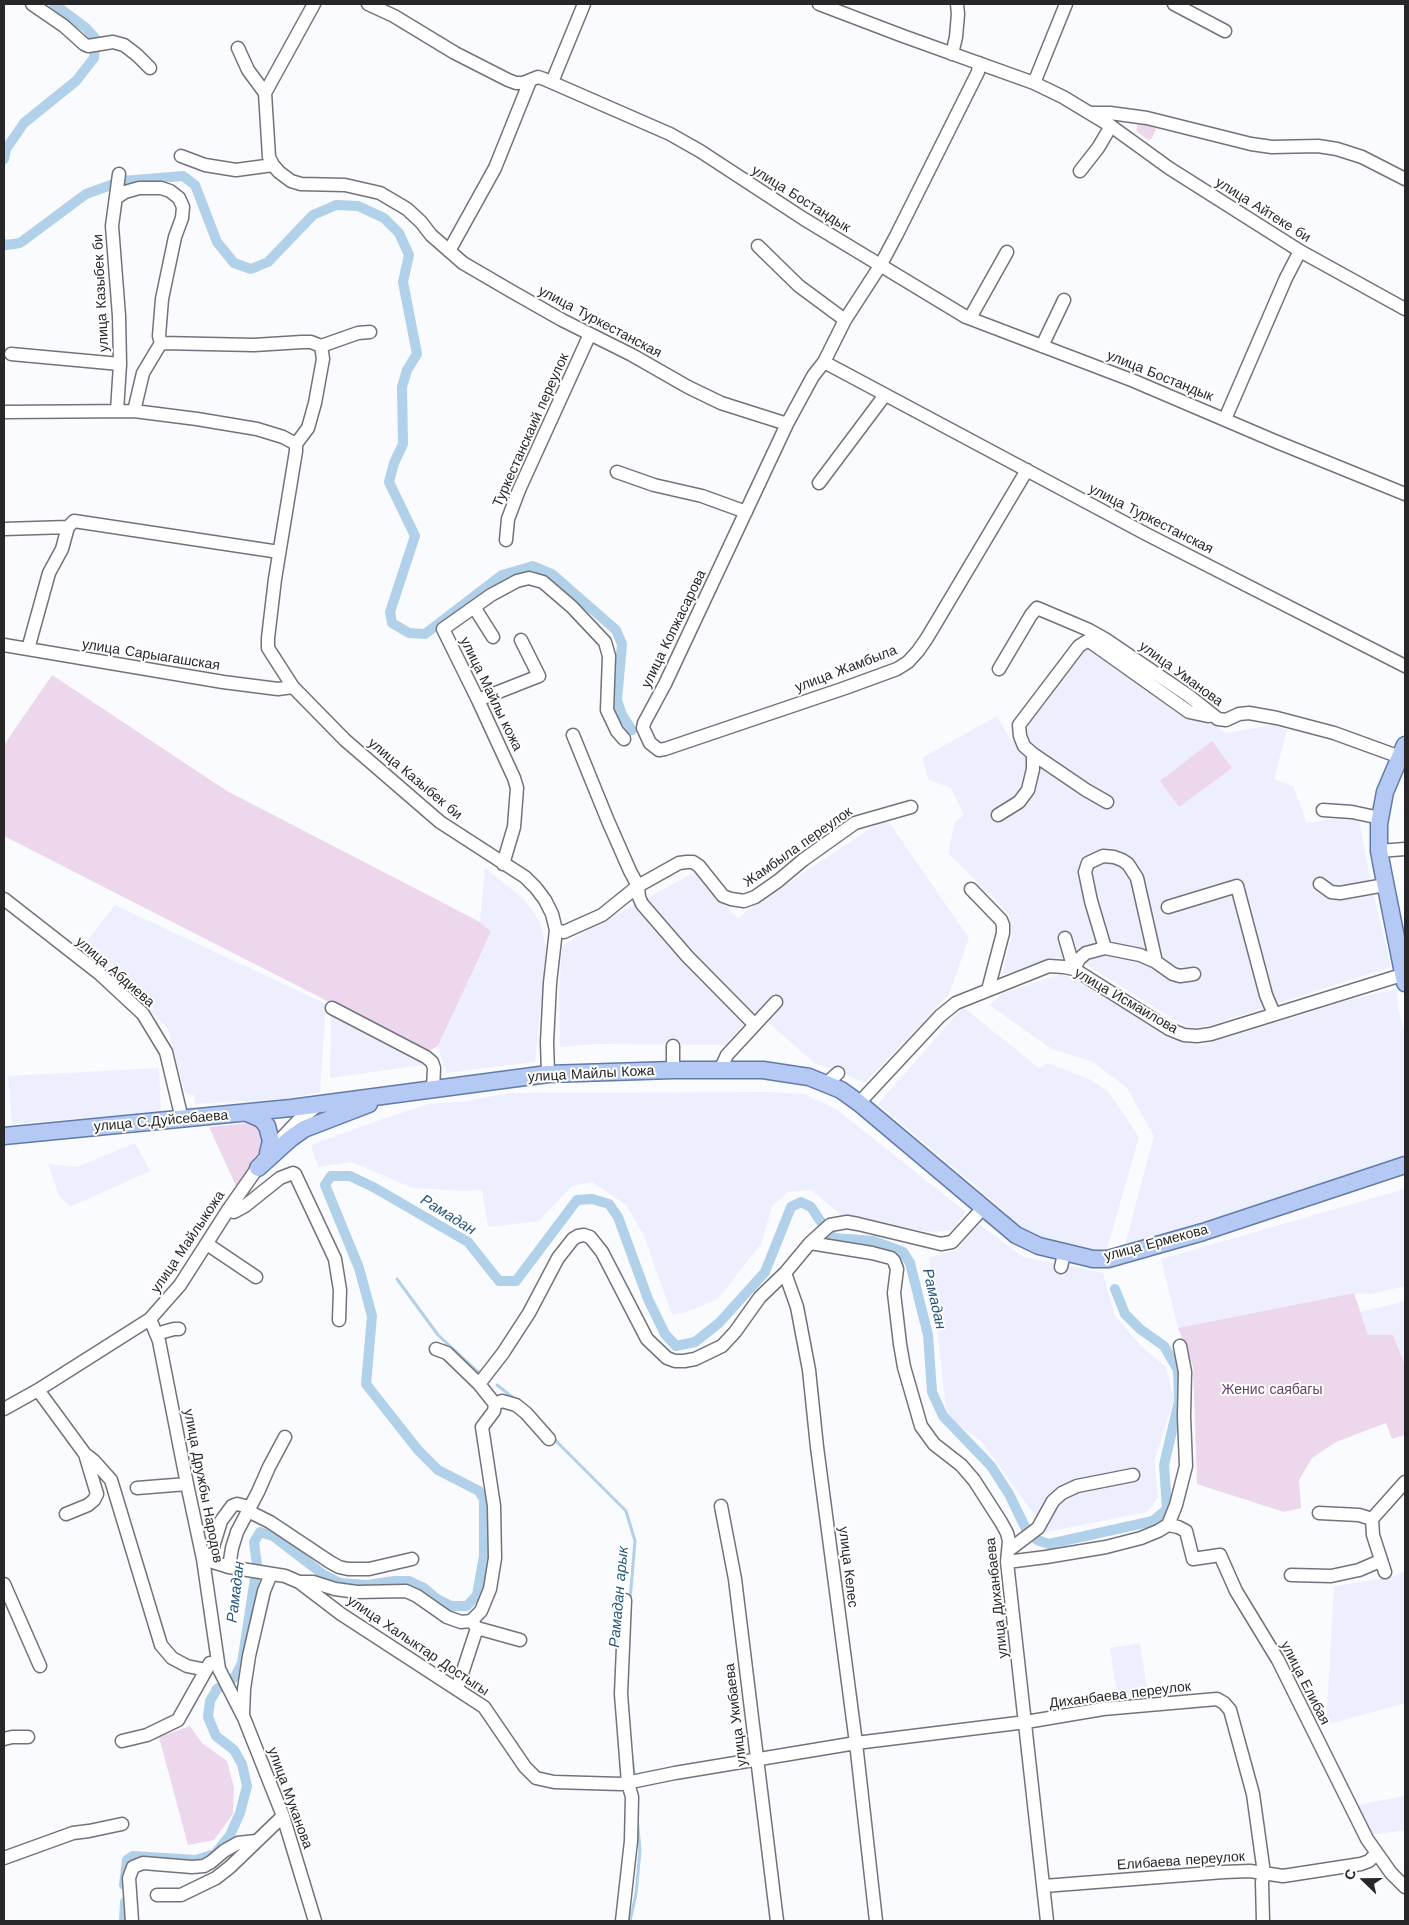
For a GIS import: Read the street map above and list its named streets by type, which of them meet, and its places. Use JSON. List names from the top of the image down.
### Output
{
  "streets": {
    "main road": [
      "улица Исмаилова",
      "улица Майлы Кожа",
      "улица С.Дуйсебаева",
      "улица Ермекова"
    ],
    "street": [
      "улица Бостандык",
      "улица Айтеке би",
      "улица Казыбек би",
      "улица Туркестанская",
      "Туркестанскаий переулок",
      "улица Копжасарова",
      "улица Сарыагашская",
      "улица Жамбыла",
      "улица Уманова",
      "улица Майлы кожа",
      "Жамбыла переулок",
      "улица Абдиева",
      "улица Майлыкожа",
      "улица Дружбы Народов",
      "улица Келес",
      "улица Диханбаева",
      "улица Халыктар Достыгы",
      "улица Елибая",
      "Диханбаева переулок",
      "улица Укибаева",
      "улица Муканова",
      "Елибаева переулок"
    ]
  },
  "crossings": [
    ["улица Бостандык", "улица Айтеке би"],
    ["улица Казыбек би", "улица Сарыагашская"],
    ["улица Казыбек би", "улица Майлы кожа"],
    ["улица Казыбек би", "Жамбыла переулок"],
    ["улица Казыбек би", "улица Майлы Кожа"],
    ["улица Туркестанская", "Туркестанскаий переулок"],
    ["улица Туркестанская", "улица Копжасарова"],
    ["улица Туркестанская", "улица Жамбыла"],
    ["улица Копжасарова", "улица Жамбыла"],
    ["улица Уманова", "улица Исмаилова"],
    ["улица Абдиева", "улица С.Дуйсебаева"],
    ["улица Исмаилова", "улица Майлы Кожа"],
    ["улица Исмаилова", "улица Ермекова"],
    ["улица Майлы Кожа", "улица С.Дуйсебаева"],
    ["улица Майлы Кожа", "улица Майлыкожа"],
    ["улица Майлы Кожа", "улица Ермекова"],
    ["улица С.Дуйсебаева", "улица Майлыкожа"],
    ["улица Майлыкожа", "улица Дружбы Народов"],
    ["улица Дружбы Народов", "улица Муканова"],
    ["улица Диханбаева", "Диханбаева переулок"],
    ["улица Диханбаева", "Елибаева переулок"],
    ["улица Елибая", "Елибаева переулок"],
    ["Диханбаева переулок", "Елибаева переулок"]
  ],
  "water": ["Рамадан", "Рамадан арык"],
  "parks": ["Женис саябагы"],
  "north": "left"
}
